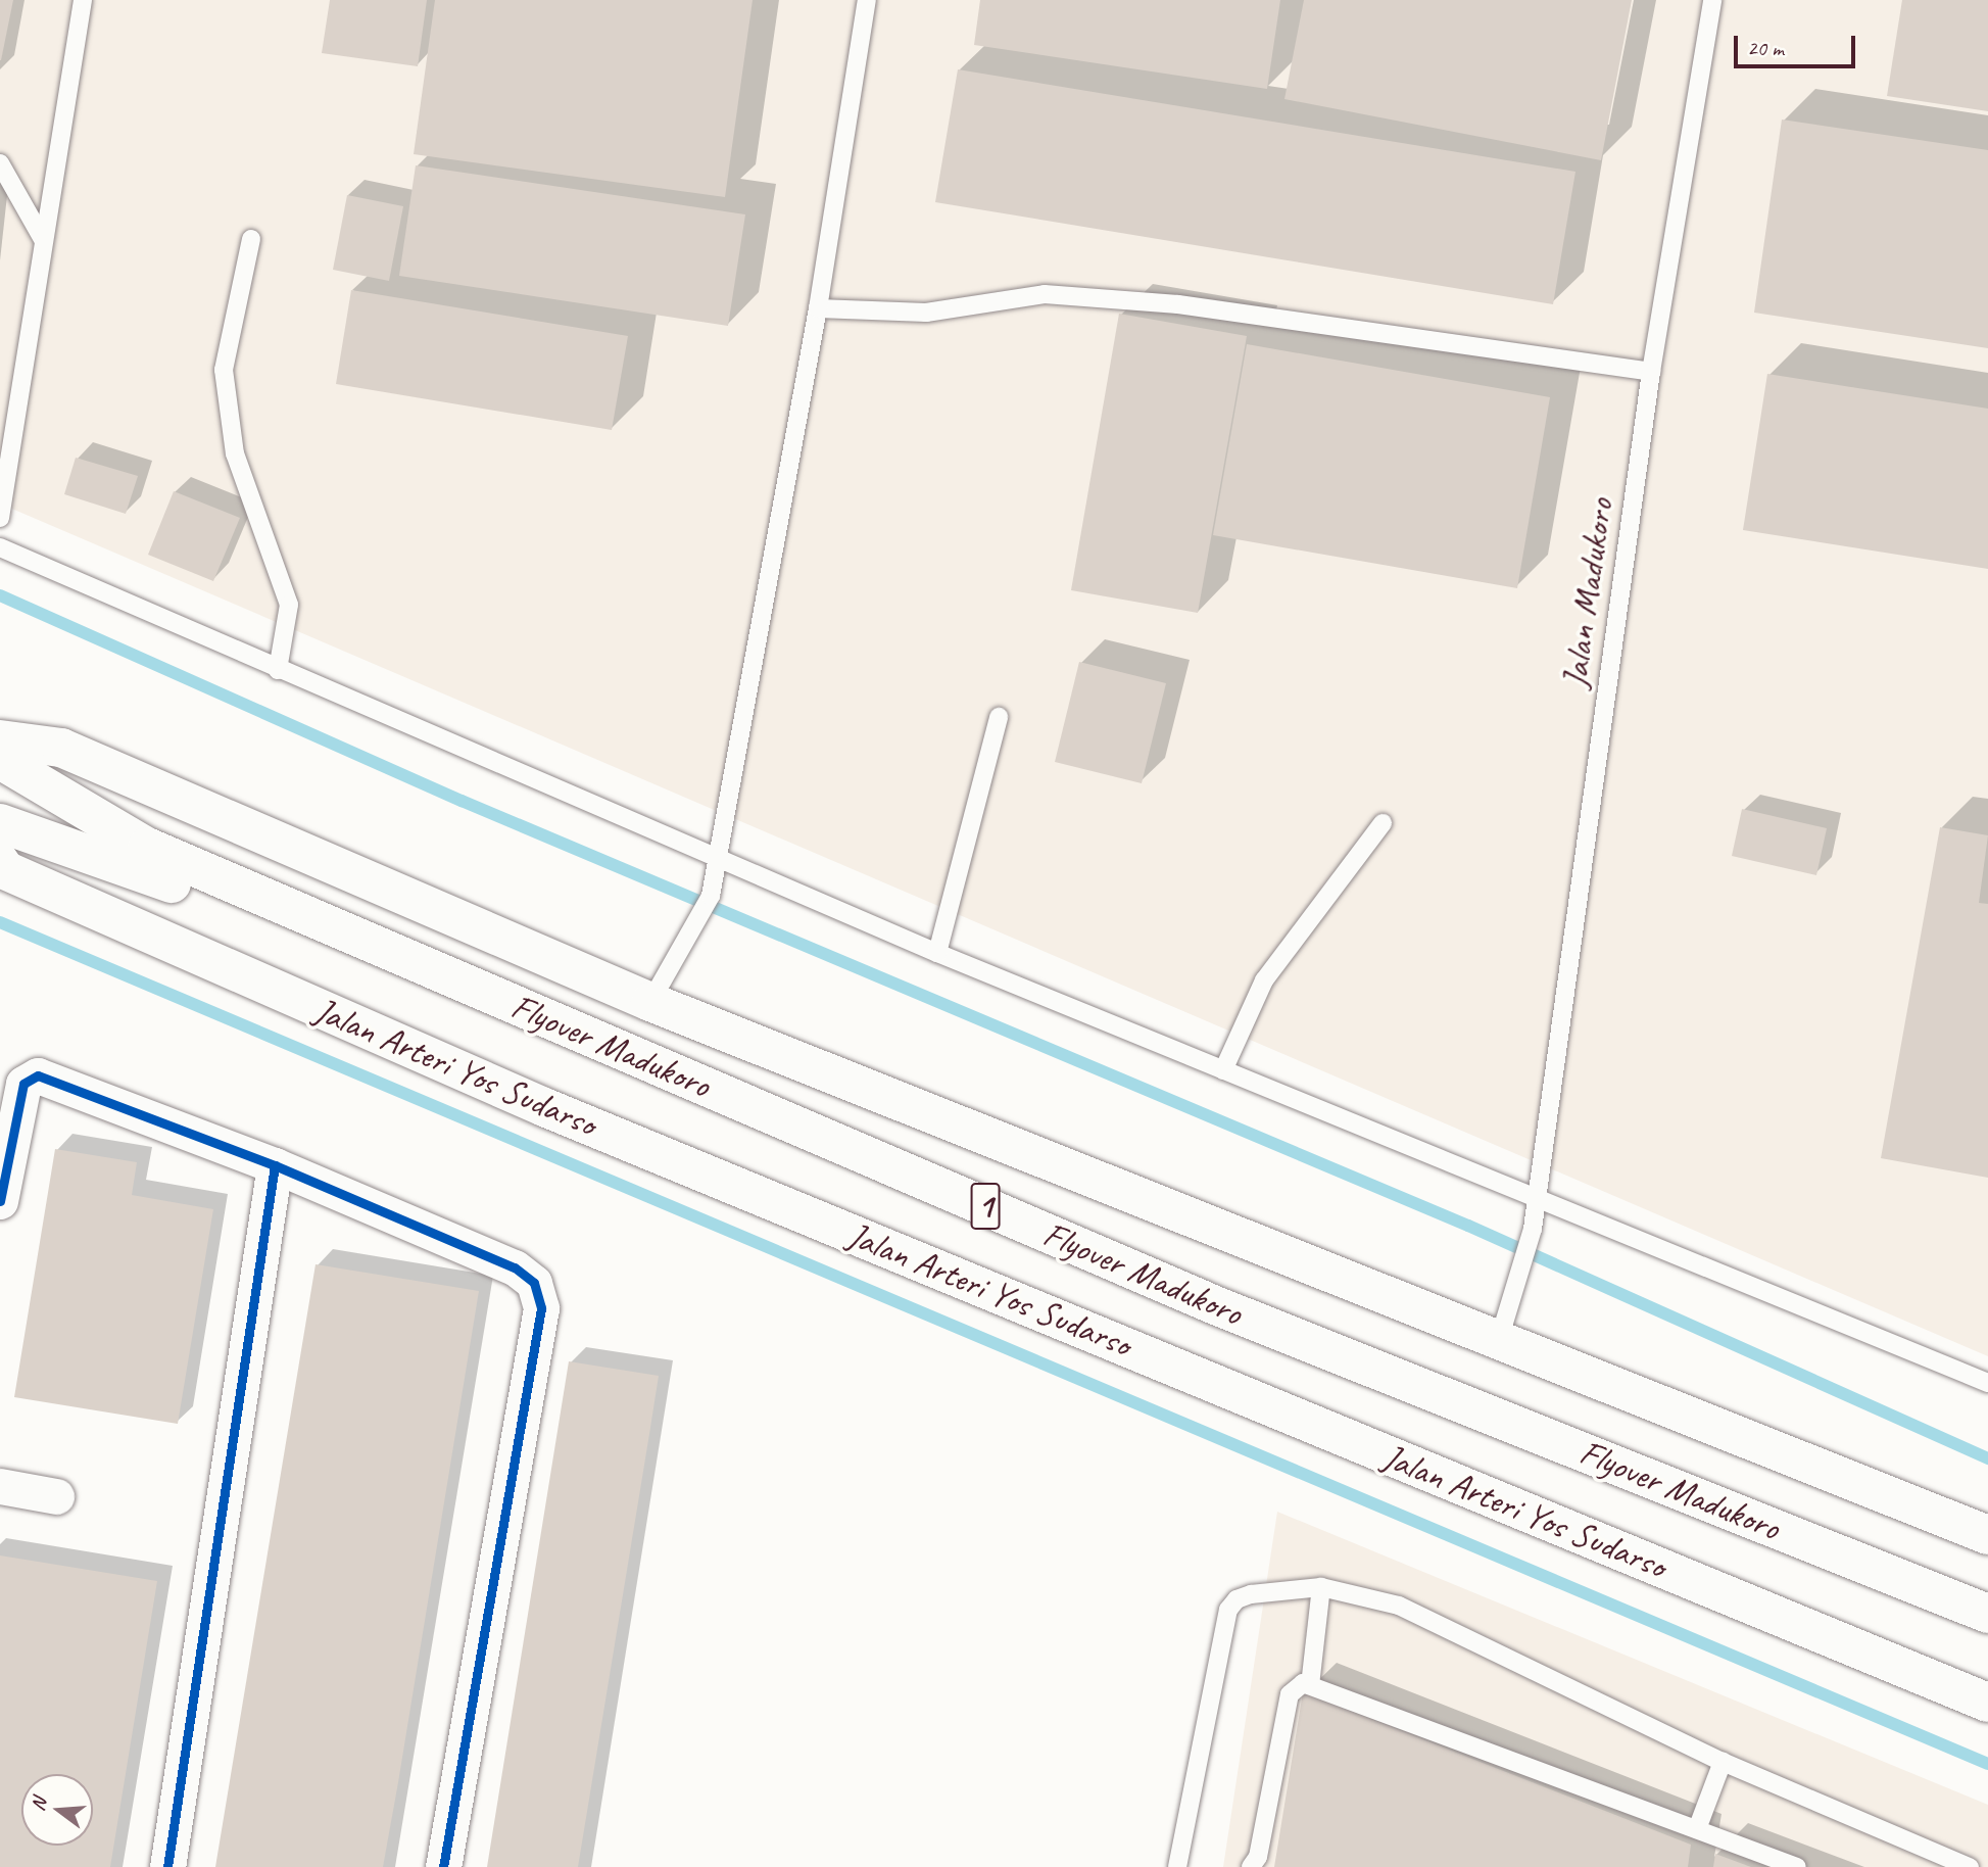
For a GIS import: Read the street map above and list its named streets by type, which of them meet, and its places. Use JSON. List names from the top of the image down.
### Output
{
  "streets": {
    "highway": ["Flyover Madukoro", "Jalan Arteri Yos Sudarso", "1"],
    "lane": ["Jalan Madukoro"]
  },
  "scale_bar": "20 m",
  "north": "left"
}
